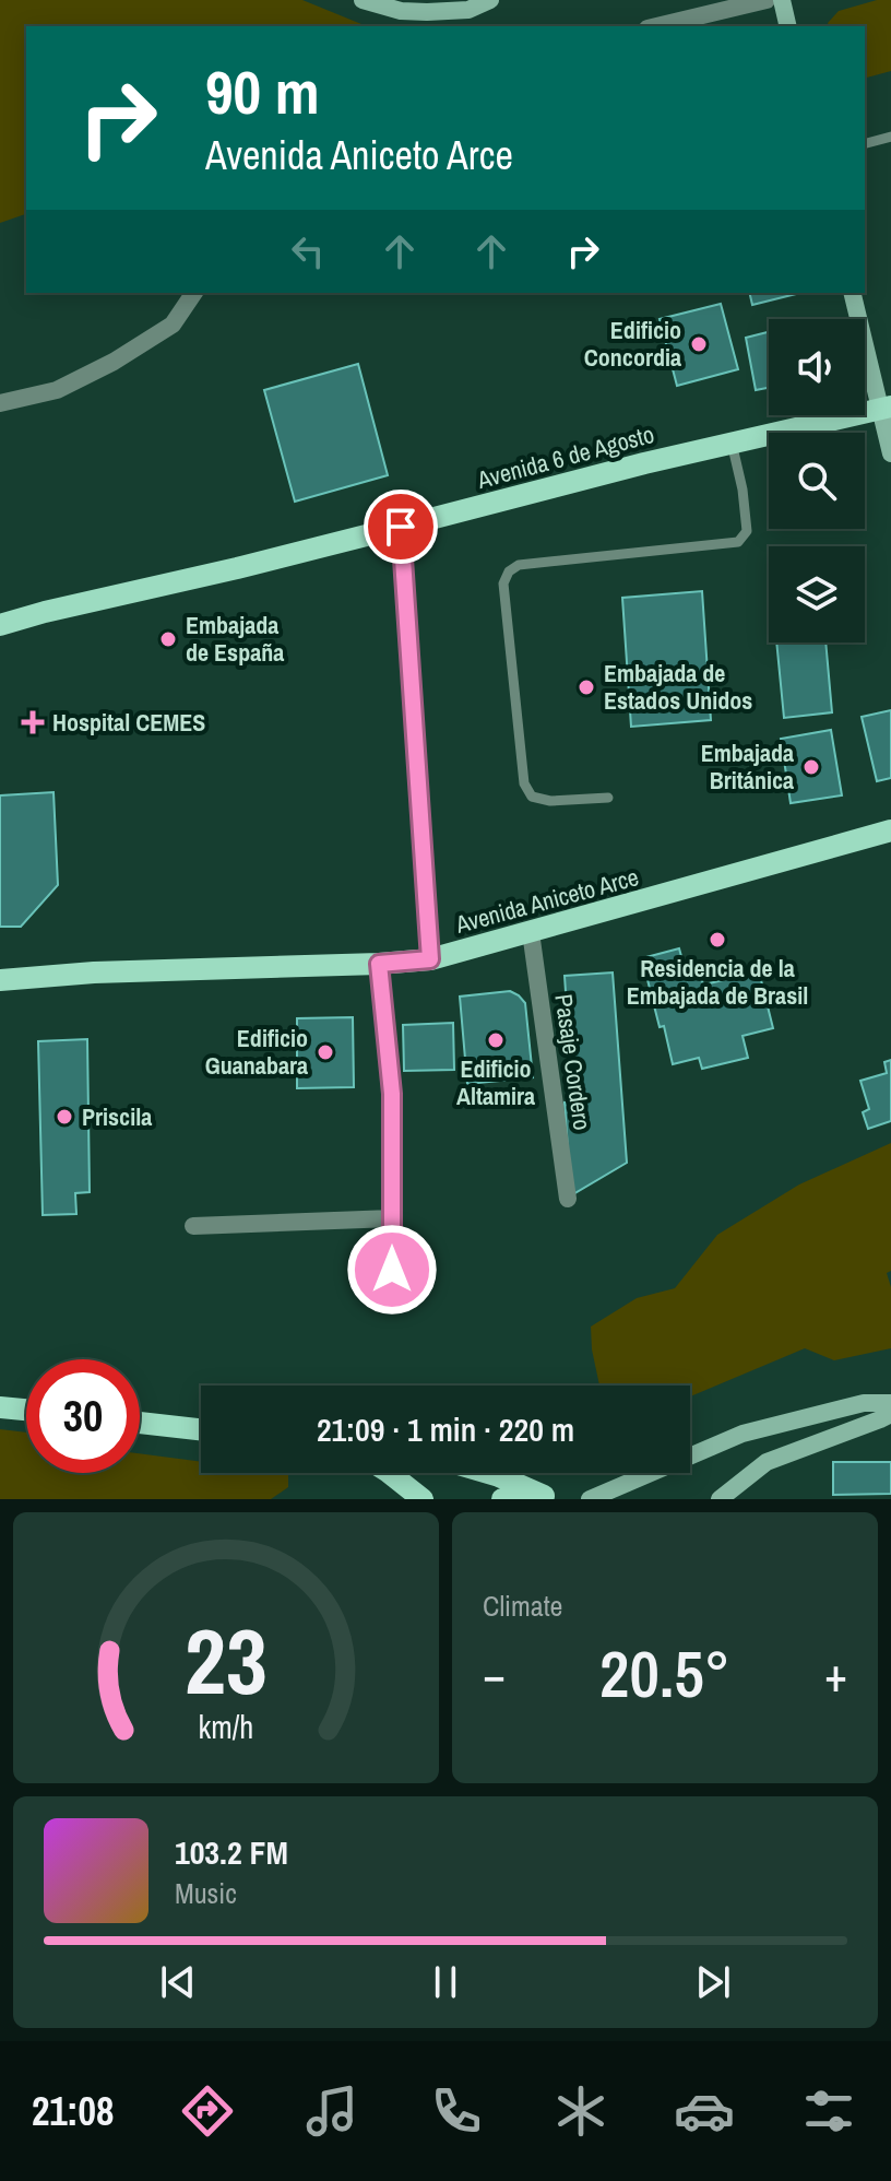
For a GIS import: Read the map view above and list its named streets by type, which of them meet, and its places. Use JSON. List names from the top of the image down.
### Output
{
  "streets": {
    "main road": ["Avenida 6 de Agosto", "Avenida Aniceto Arce"],
    "street": ["Pasaje Cordero"]
  },
  "crossings": [
    ["Avenida Aniceto Arce", "Pasaje Cordero"]
  ],
  "places": {
    "other": [
      "Edificio Concordia",
      "Embajada de España",
      "Embajada de Estados Unidos",
      "Embajada Británica",
      "Residencia de la Embajada de Brasil",
      "Edificio Altamira",
      "Edificio Guanabara",
      "Priscila"
    ],
    "health": ["Hospital CEMES"]
  },
  "page": {
    "turn": ["90 m", "Avenida Aniceto Arce"],
    "limit": "30",
    "trip": "21:09 · 1 min · 220 m",
    "tile": "Climate",
    "heat": ["−", "20.5°", "+"],
    "song": ["103.2 FM", "Music"],
    "tabs": "21:08",
    "gauge": ["23", "km/h"]
  }
}
